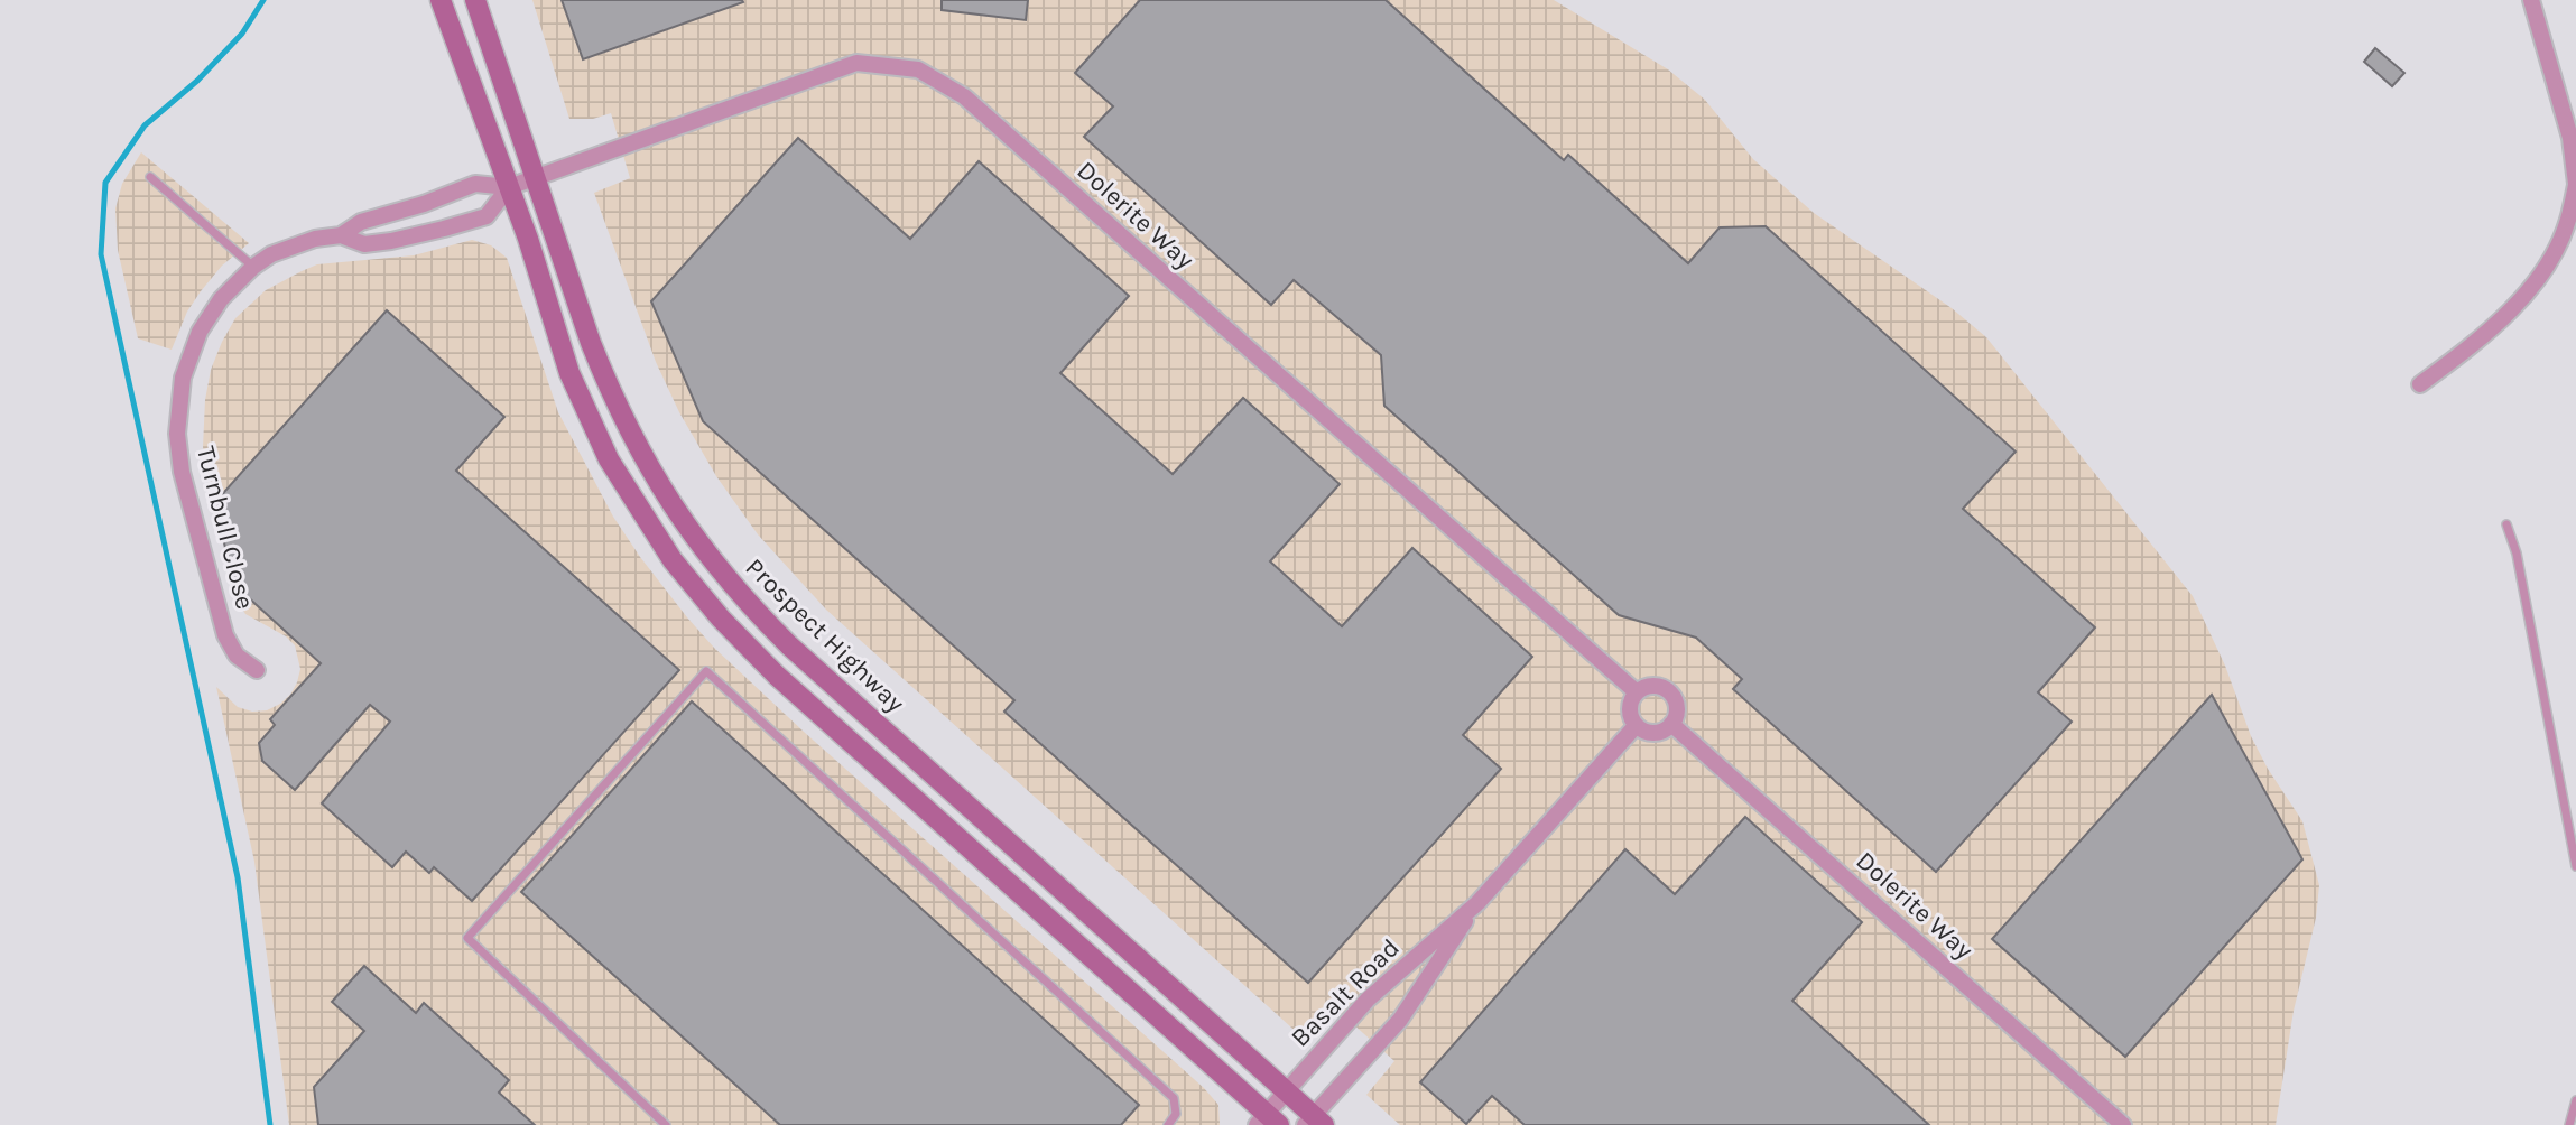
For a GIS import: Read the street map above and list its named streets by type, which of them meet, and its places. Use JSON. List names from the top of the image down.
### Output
{
  "streets": {
    "main road": ["Prospect Highway"],
    "street": ["Dolerite Way", "Turnbull Close", "Basalt Road"]
  },
  "crossings": [
    ["Dolerite Way", "Turnbull Close"],
    ["Dolerite Way", "Prospect Highway"],
    ["Dolerite Way", "Basalt Road"],
    ["Prospect Highway", "Basalt Road"]
  ]
}
